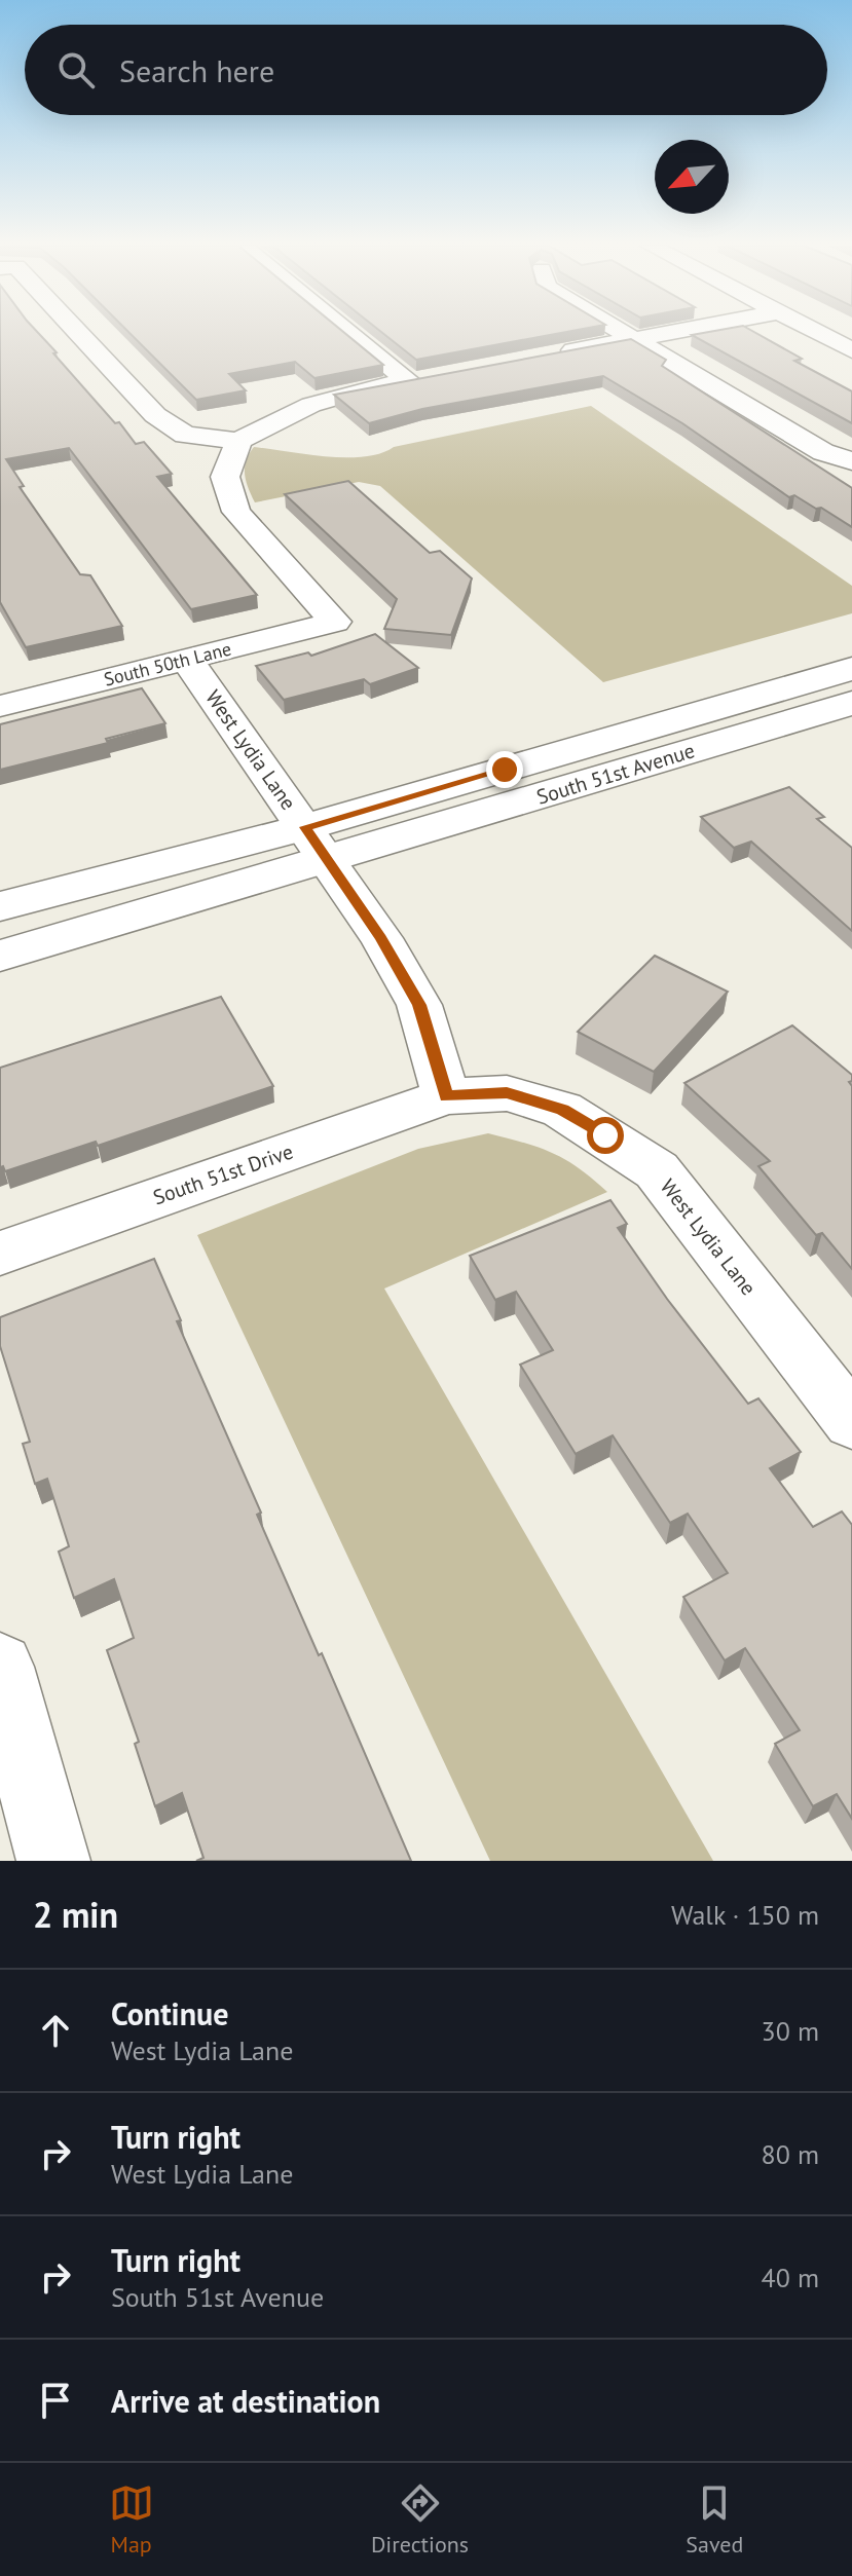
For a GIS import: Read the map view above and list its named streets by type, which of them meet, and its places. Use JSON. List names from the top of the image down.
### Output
{
  "streets": {
    "main road": ["South 51st Avenue"],
    "street": ["South 50th Lane", "West Lydia Lane", "South 51st Drive"]
  },
  "crossings": [
    ["South 50th Lane", "West Lydia Lane"],
    ["West Lydia Lane", "South 51st Avenue"],
    ["West Lydia Lane", "South 51st Drive"]
  ],
  "north": "bottom left",
  "page": {
    "search": "Search here",
    "heading": ["2 min", "Walk · 150 m"],
    "list": [
      ["Continue", "West Lydia Lane", "30 m"],
      ["Turn right", "West Lydia Lane", "80 m"],
      ["Turn right", "South 51st Avenue", "40 m"],
      "Arrive at destination"
    ],
    "nav": ["Map", "Directions", "Saved"]
  }
}
